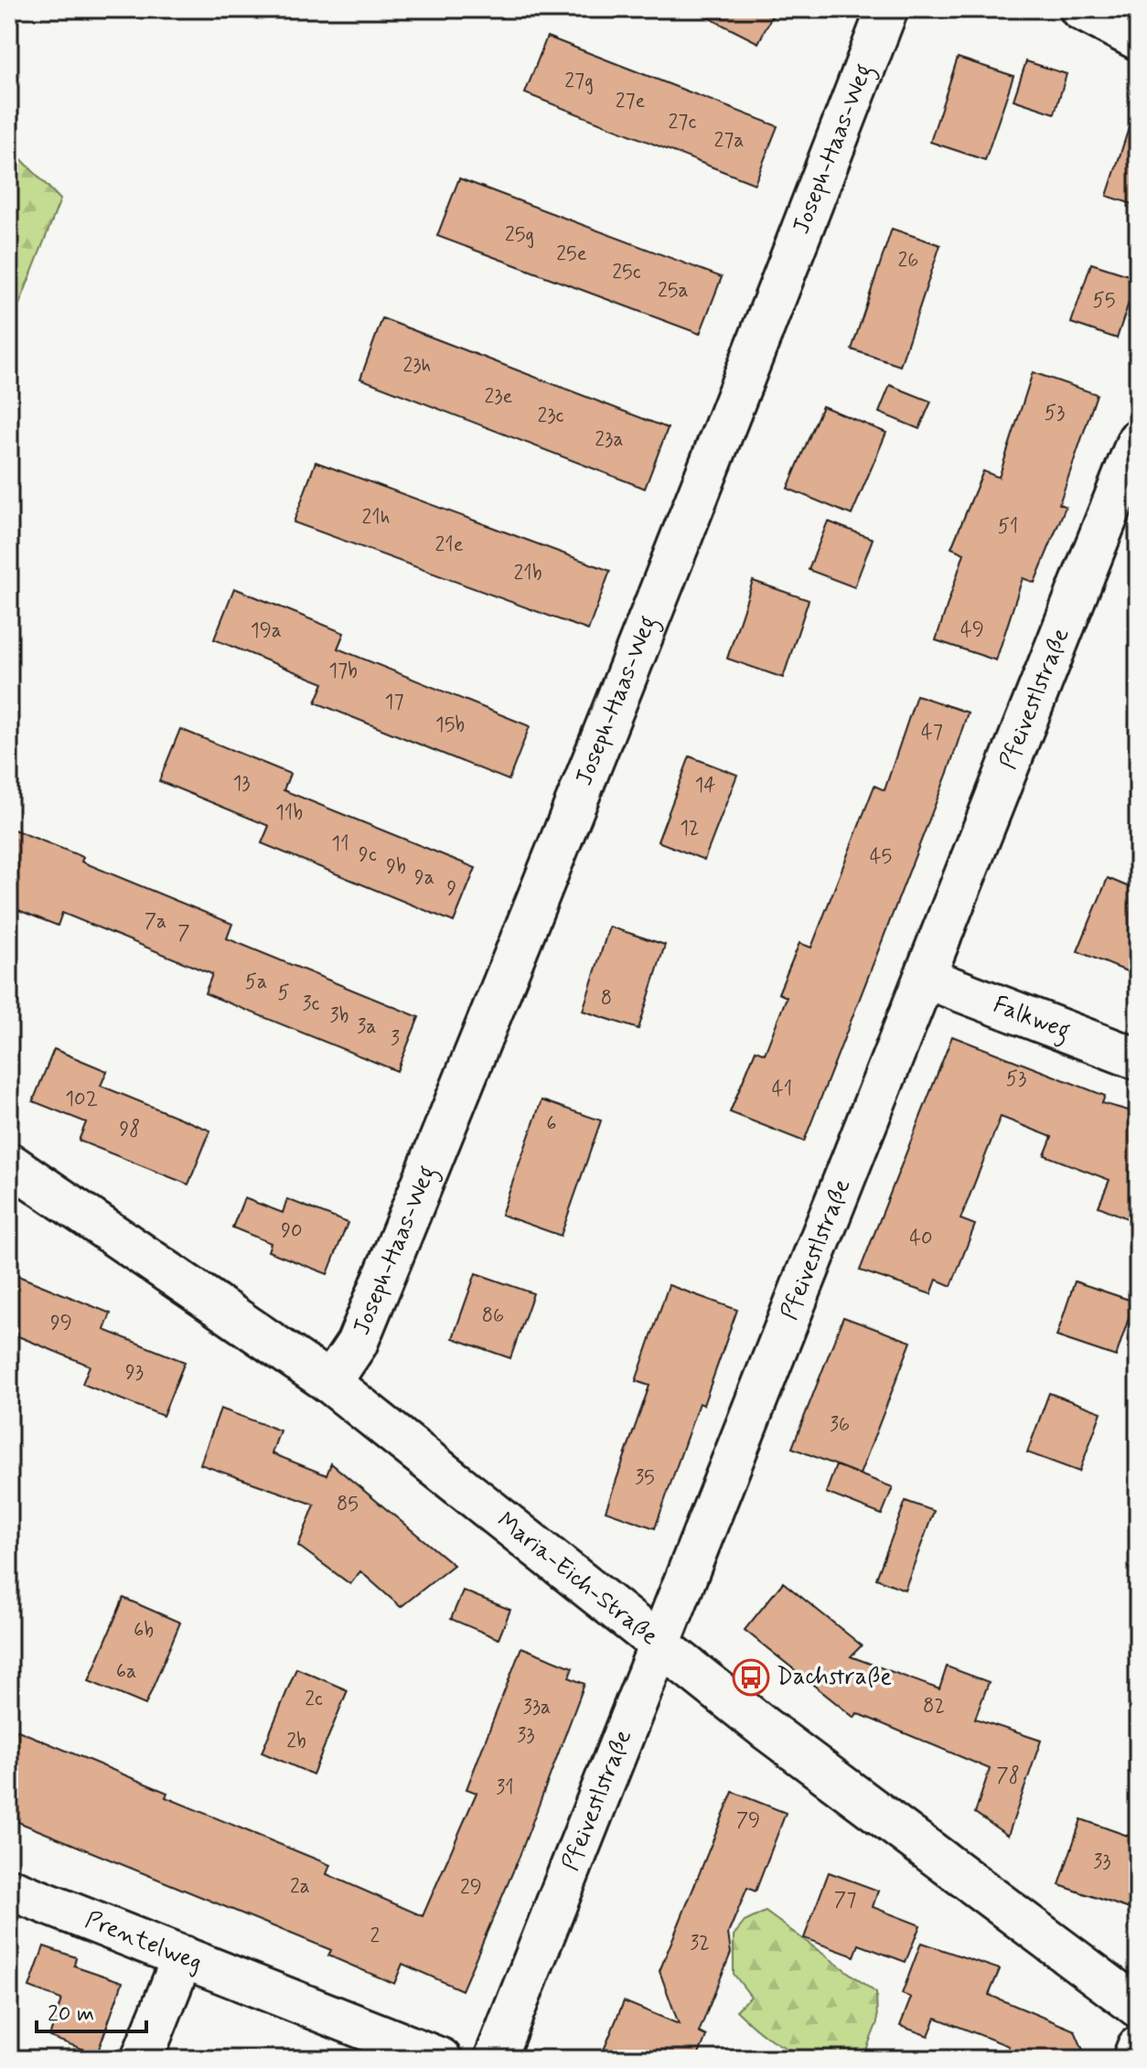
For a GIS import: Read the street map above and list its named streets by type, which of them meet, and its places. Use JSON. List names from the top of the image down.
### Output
{
  "streets": {
    "street": [
      "Joseph-Haas-Weg",
      "Pfeivestlstraße",
      "Falkweg",
      "Maria-Eich-Straße",
      "Prentelweg"
    ]
  },
  "crossings": [
    ["Joseph-Haas-Weg", "Maria-Eich-Straße"],
    ["Pfeivestlstraße", "Falkweg"],
    ["Pfeivestlstraße", "Maria-Eich-Straße"]
  ],
  "places": {
    "bus stop": ["Dachstraße"]
  },
  "house_numbers": [
    "27g",
    "27e",
    "27c",
    "27a",
    "25g",
    "25e",
    "26",
    "25c",
    "25a",
    "55",
    "23h",
    "23e",
    "53",
    "23c",
    "23a",
    "21h",
    "51",
    "21e",
    "21b",
    "49",
    "19a",
    "17b",
    "17",
    "15b",
    "47",
    "13",
    "14",
    "11b",
    "12",
    "11",
    "9c",
    "45",
    "9b",
    "9a",
    "9",
    "7a",
    "7",
    "5a",
    "5",
    "8",
    "3c",
    "3b",
    "3a",
    "3",
    "53",
    "41",
    "102",
    "6",
    "98",
    "90",
    "40",
    "86",
    "99",
    "93",
    "36",
    "35",
    "85",
    "6b",
    "6a",
    "2c",
    "82",
    "33a",
    "33",
    "2b",
    "78",
    "31",
    "79",
    "33",
    "2a",
    "29",
    "77",
    "2",
    "32"
  ],
  "scale_bar": "20 m"
}
